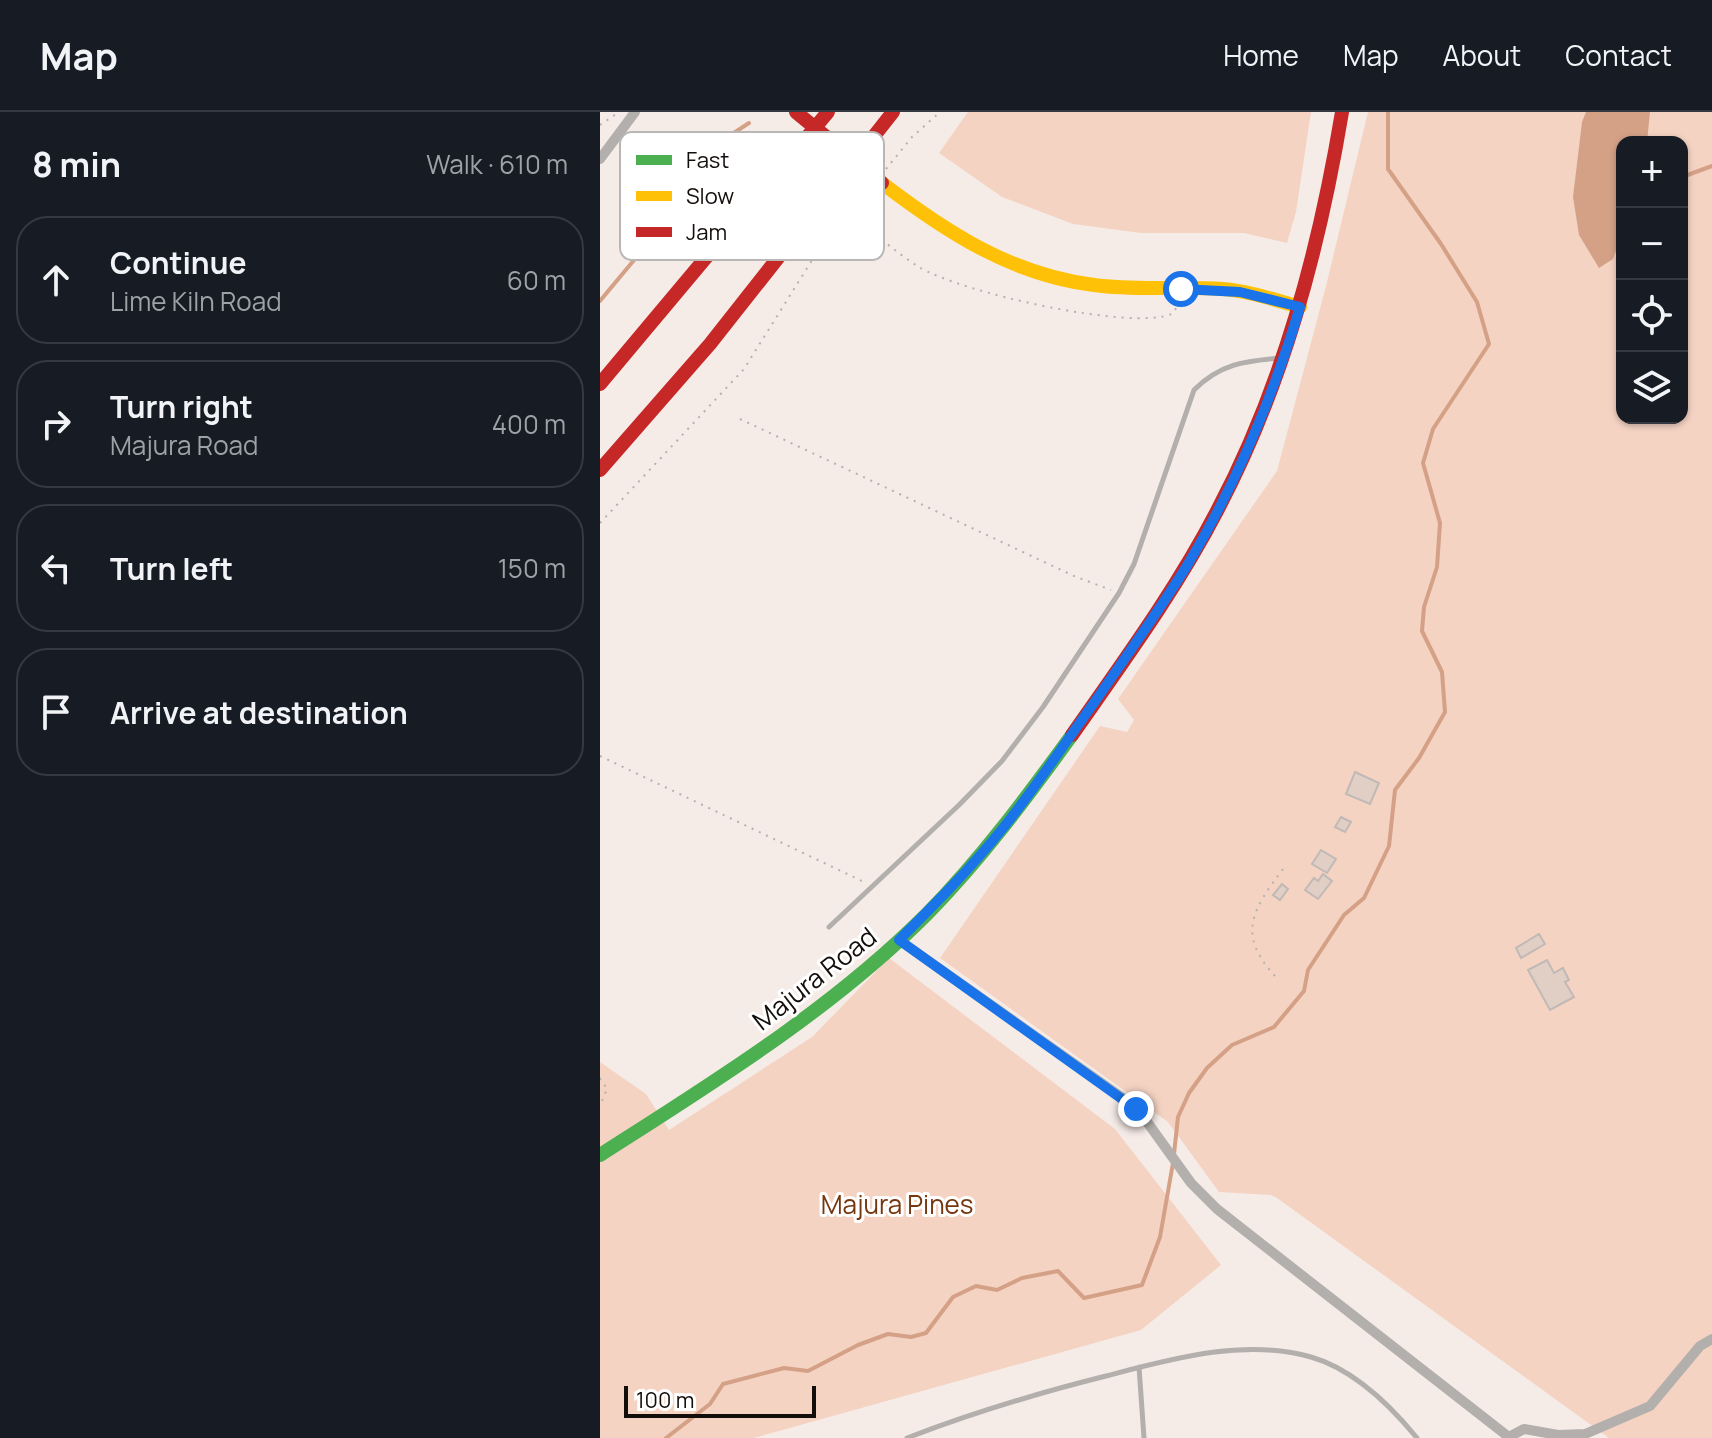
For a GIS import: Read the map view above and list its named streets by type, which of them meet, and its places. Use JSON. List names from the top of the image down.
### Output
{
  "streets": {
    "main road": ["Majura Road"]
  },
  "parks": ["Majura Pines"],
  "legend": ["Fast", "Slow", "Jam"],
  "scale_bar": "100 m",
  "page": {
    "header": "Map",
    "nav": [
      "Home",
      "Map",
      "About",
      "Contact"
    ],
    "heading": ["8 min", "Walk · 610 m"],
    "map_buttons": ["+", "−"],
    "list": [
      ["Continue", "Lime Kiln Road", "60 m"],
      ["Turn right", "Majura Road", "400 m"],
      ["Turn left", "150 m"],
      "Arrive at destination"
    ],
    "scale": "100 m"
  }
}
